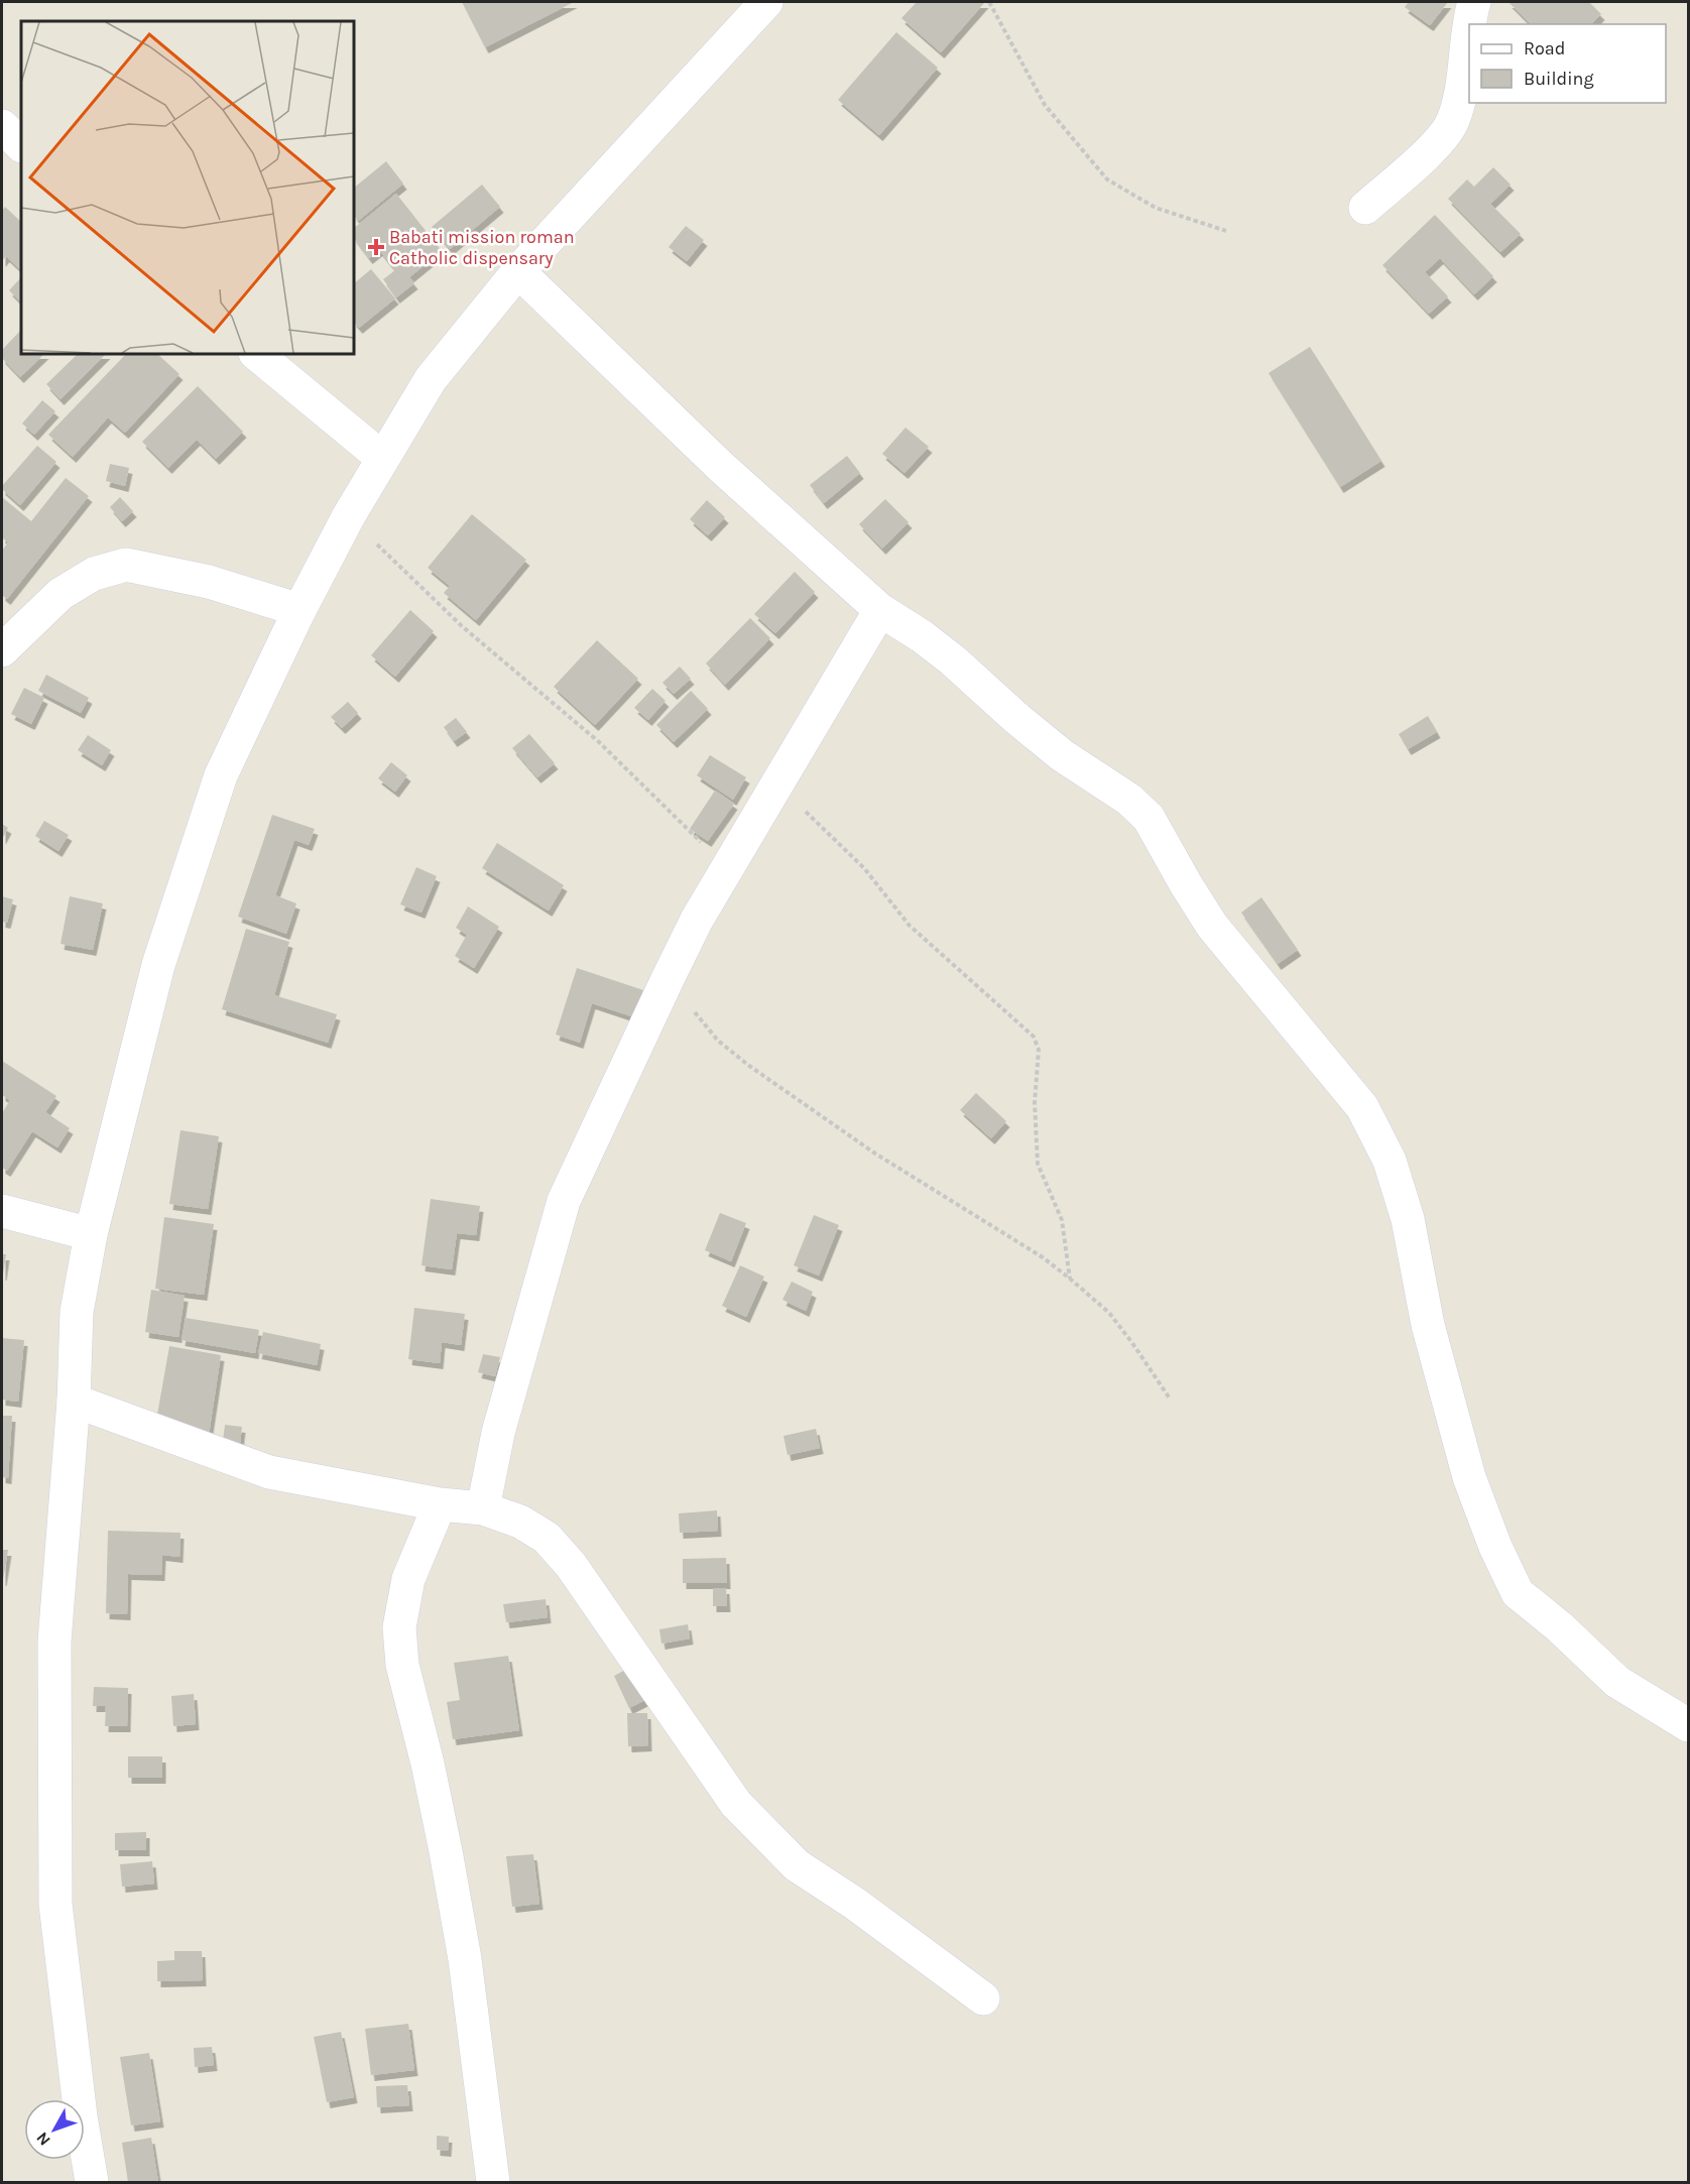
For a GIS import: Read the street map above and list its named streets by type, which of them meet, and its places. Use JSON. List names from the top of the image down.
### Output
{
  "places": {
    "health": ["Babati mission roman Catholic dispensary"]
  },
  "legend": ["Road", "Building"],
  "north": "bottom left"
}
